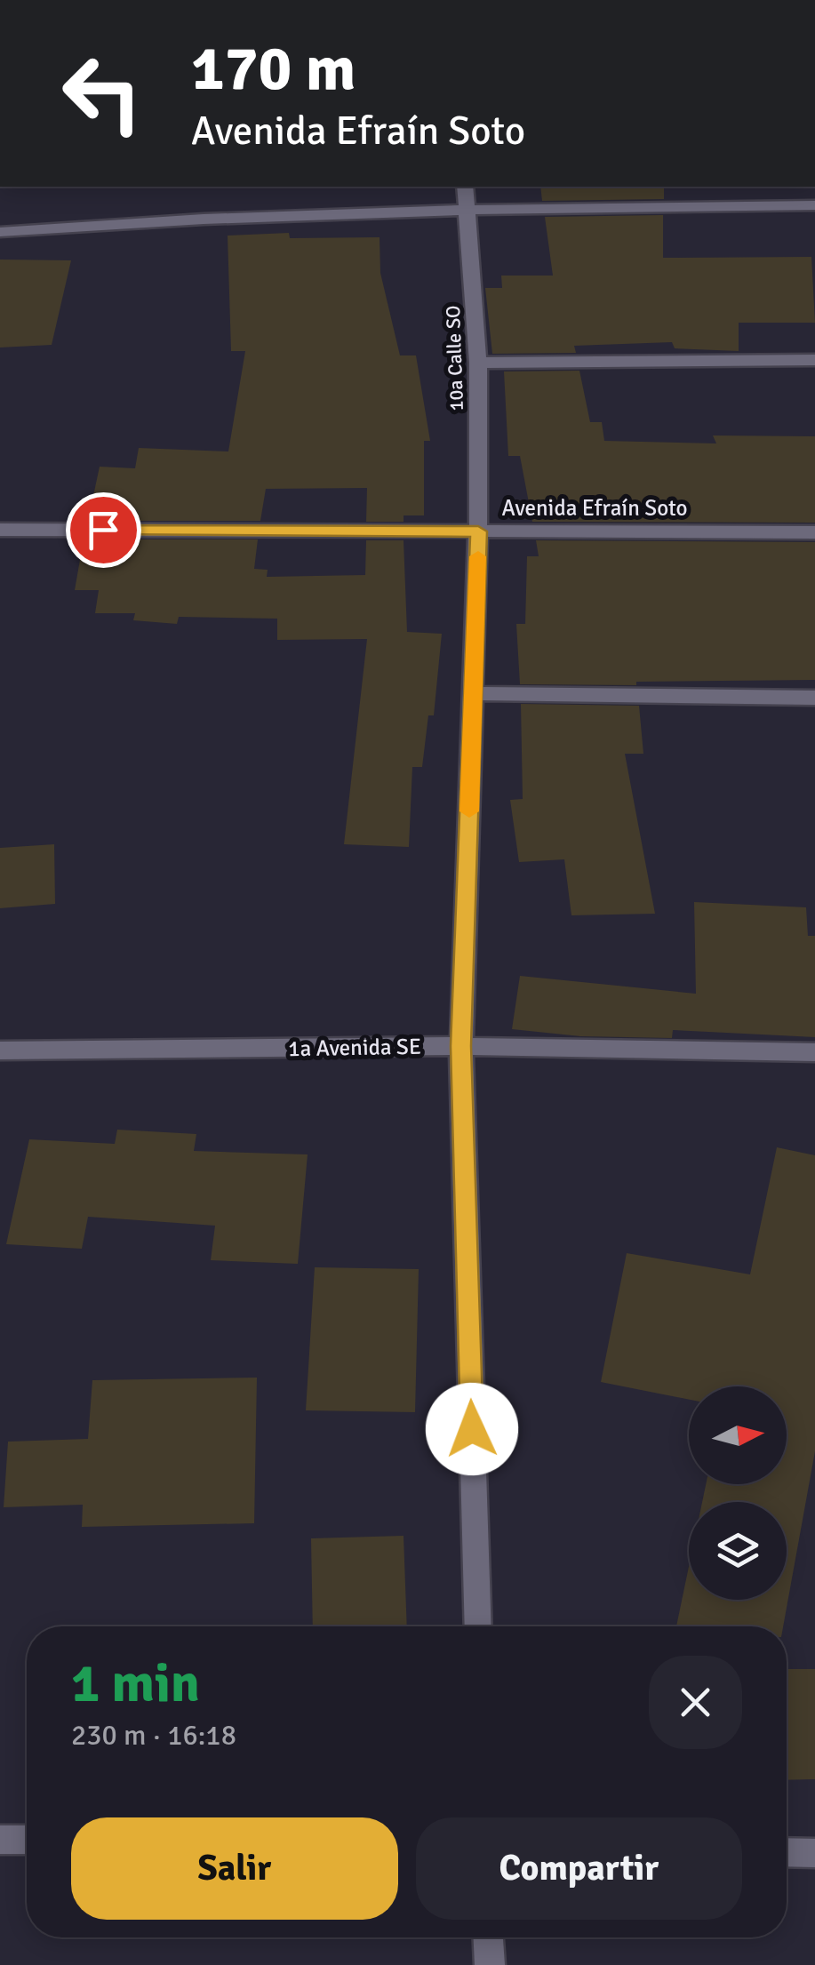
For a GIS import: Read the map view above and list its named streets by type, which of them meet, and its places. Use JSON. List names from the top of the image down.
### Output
{
  "streets": {
    "street": ["10a Calle SO", "Avenida Efraín Soto", "1a Avenida SE"]
  },
  "crossings": [
    ["10a Calle SO", "Avenida Efraín Soto"],
    ["10a Calle SO", "1a Avenida SE"]
  ],
  "north": "right",
  "page": {
    "turn": ["170 m", "Avenida Efraín Soto"],
    "heading": ["1 min", "230 m · 16:18"],
    "buttons": ["Salir", "Compartir"]
  }
}
